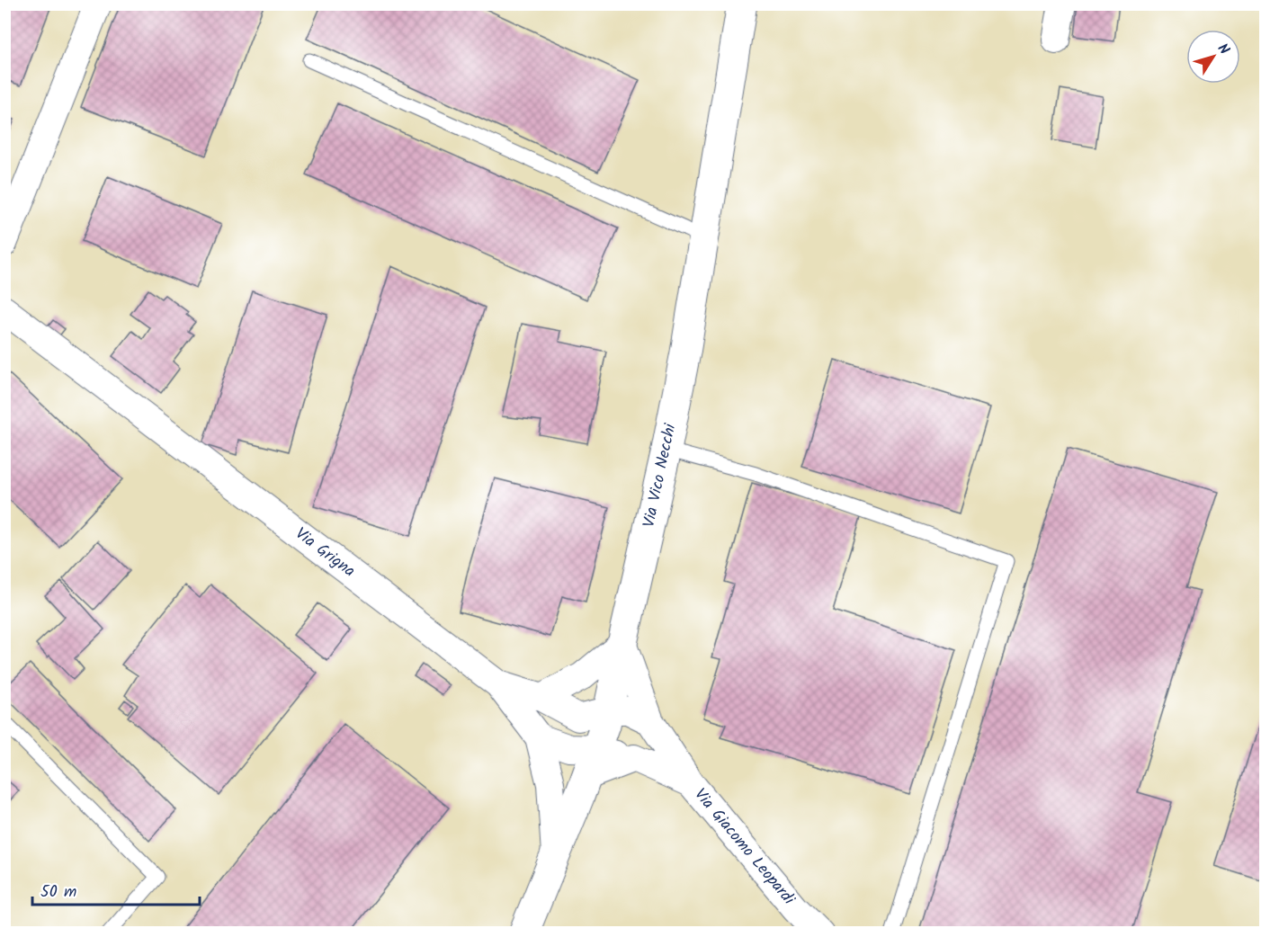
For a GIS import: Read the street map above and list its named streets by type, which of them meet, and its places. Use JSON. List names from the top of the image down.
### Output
{
  "streets": {
    "street": ["Via Vico Necchi", "Via Grigna", "Via Giacomo Leopardi"]
  },
  "crossings": [
    ["Via Vico Necchi", "Via Grigna"],
    ["Via Vico Necchi", "Via Giacomo Leopardi"]
  ],
  "scale_bar": "50 m",
  "north": "top right"
}
